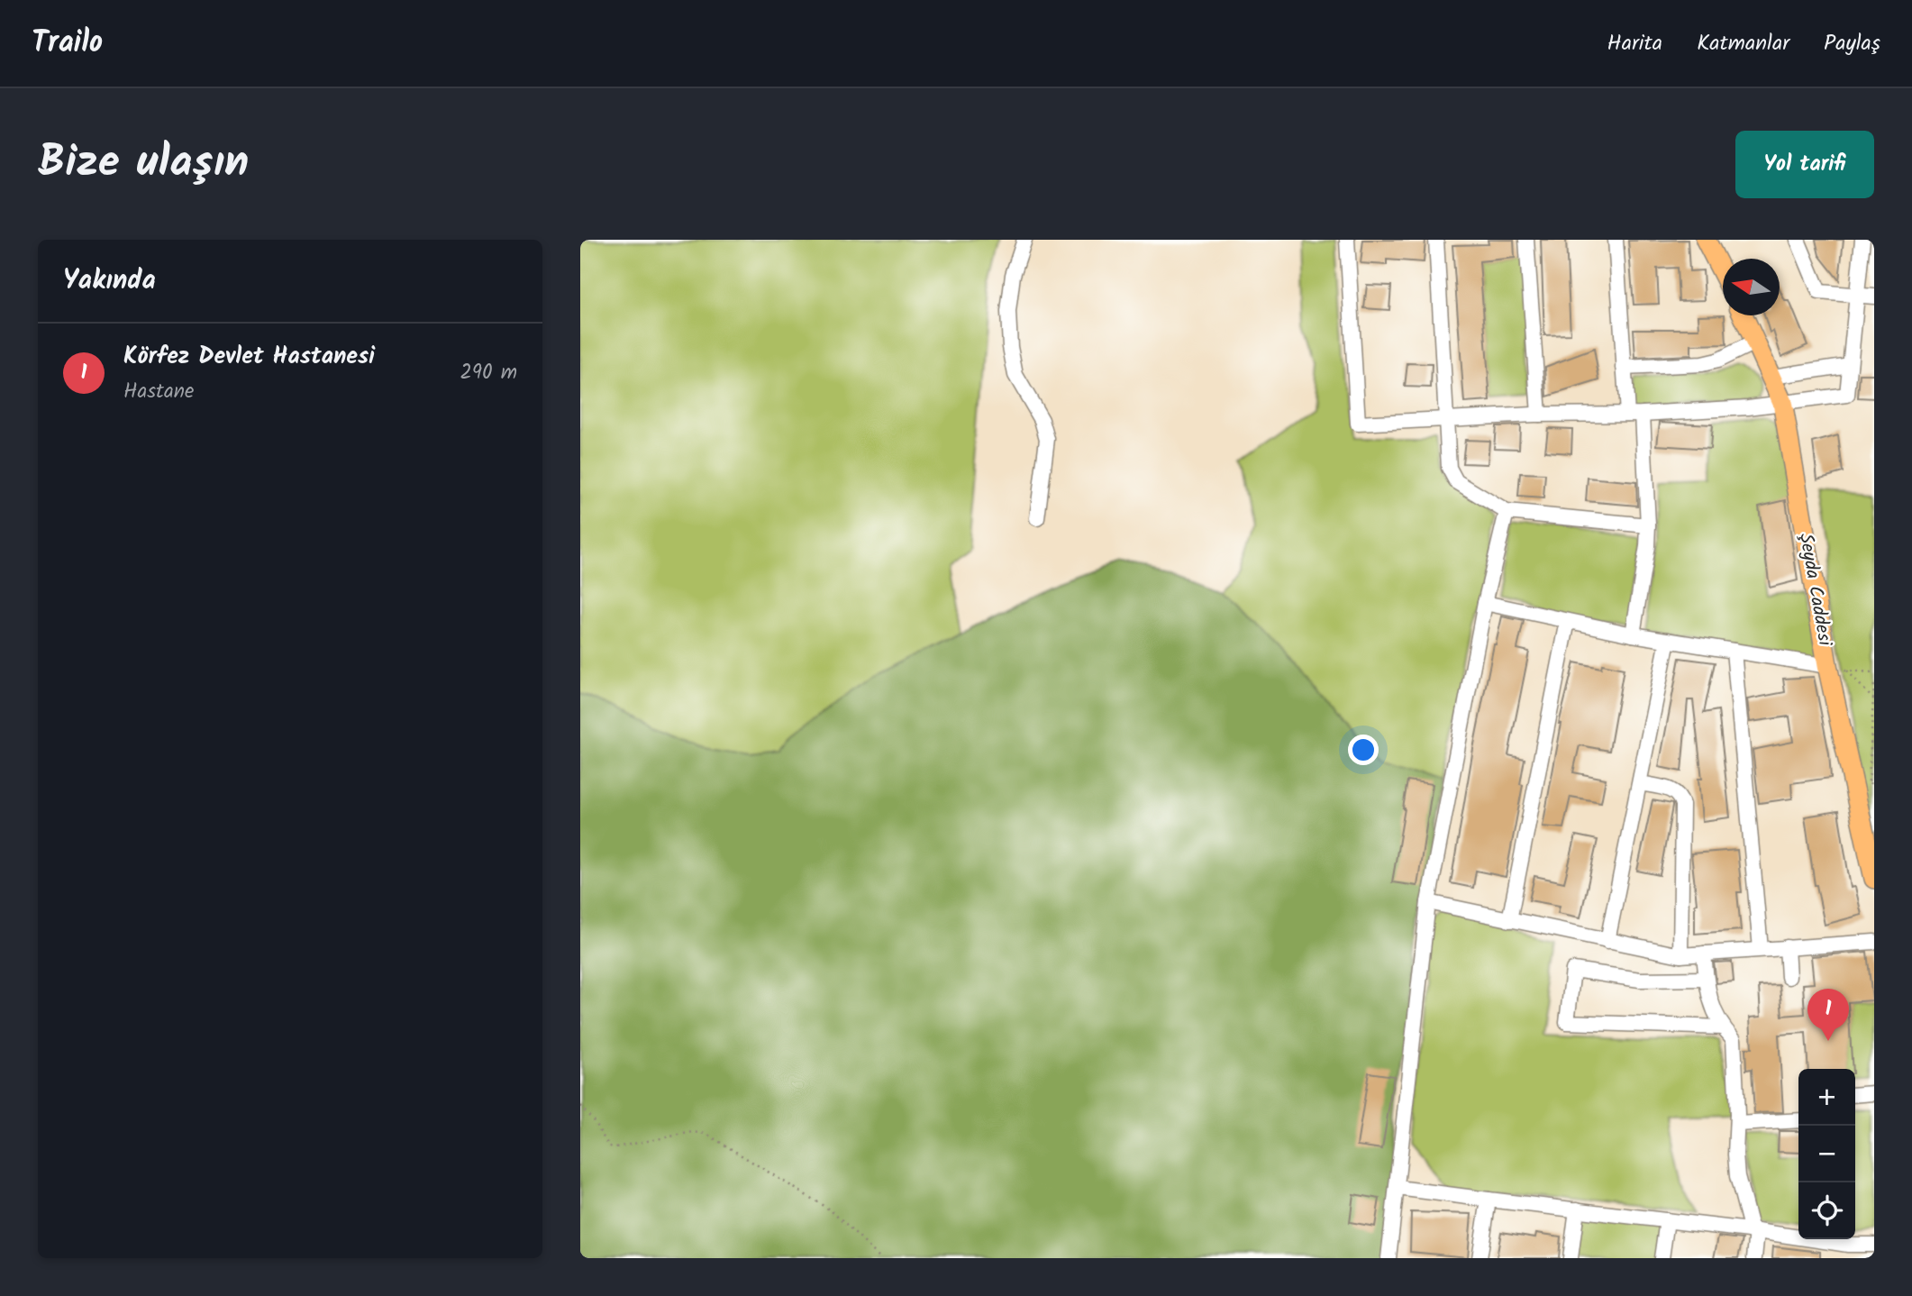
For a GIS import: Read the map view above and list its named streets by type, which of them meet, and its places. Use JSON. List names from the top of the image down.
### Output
{
  "streets": {
    "main road": ["Şeyda Caddesi"]
  },
  "north": "left",
  "page": {
    "header": "Trailo",
    "nav": ["Harita", "Katmanlar", "Paylaş"],
    "title": "Bize ulaşın",
    "buttons": "Yol tarifi",
    "heading": "Yakında",
    "list": [
      {
        "mark": "1",
        "name": "Körfez Devlet Hastanesi",
        "note": "Hastane",
        "value": "290 m"
      }
    ],
    "pins": "1",
    "map_buttons": ["+", "−"]
  }
}
